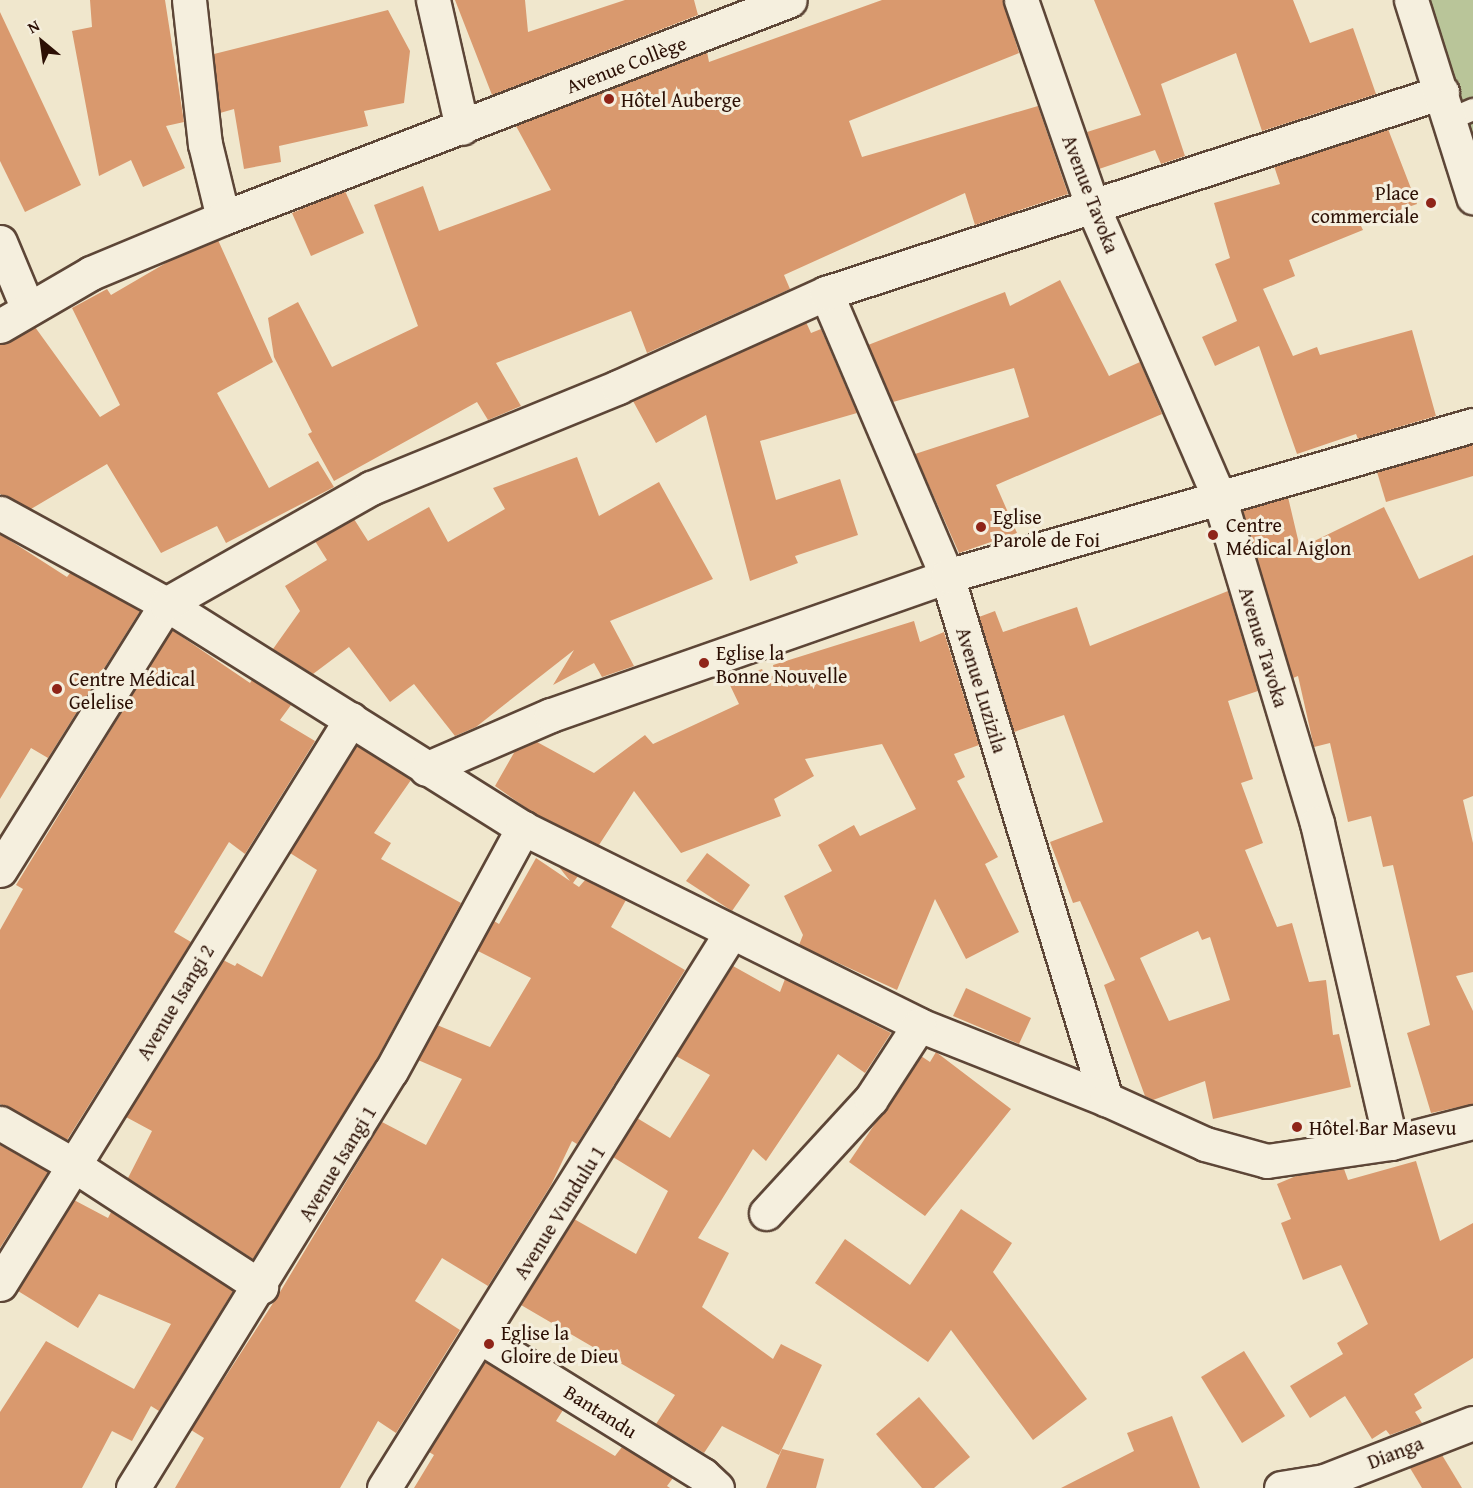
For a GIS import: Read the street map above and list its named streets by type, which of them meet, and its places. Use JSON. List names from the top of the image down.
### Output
{
  "streets": {
    "street": [
      "Avenue Collège",
      "Avenue Tavoka",
      "Avenue Luzizila",
      "Avenue Isangi 2",
      "Avenue Isangi 1",
      "Avenue Vundulu 1",
      "Bantandu",
      "Dianga"
    ]
  },
  "crossings": [
    ["Avenue Vundulu 1", "Bantandu"]
  ],
  "places": [
    "Hôtel Auberge",
    "Place commerciale",
    "Eglise Parole de Foi",
    "Centre Médical Aiglon",
    "Eglise la Bonne Nouvelle",
    "Centre Médical Gelelise",
    "Hôtel Bar Masevu",
    "Eglise la Gloire de Dieu"
  ],
  "north": "top left"
}
